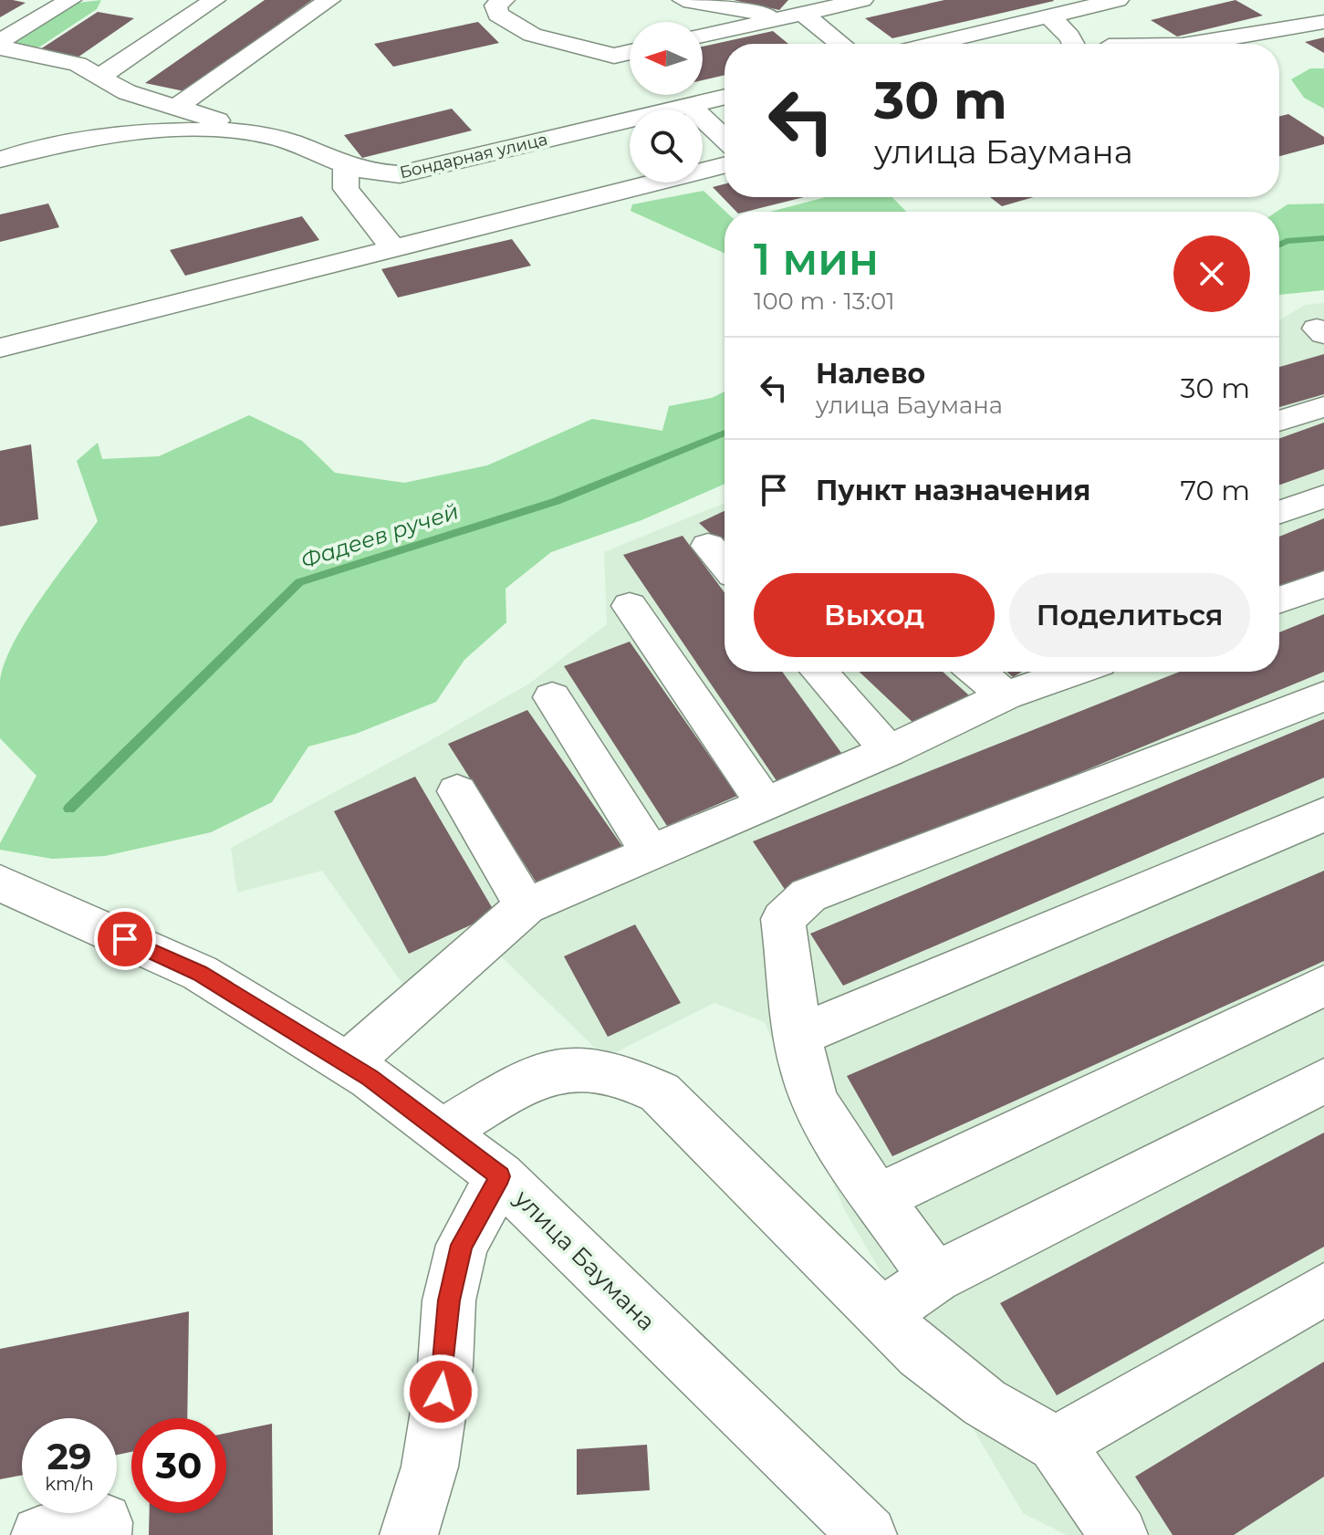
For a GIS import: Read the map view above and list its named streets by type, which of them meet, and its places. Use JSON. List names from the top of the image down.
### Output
{
  "streets": {
    "street": ["Бондарная улица", "улица Баумана"]
  },
  "water": ["Фадеев ручей"],
  "north": "left",
  "page": {
    "turn": ["30 m", "улица Баумана"],
    "heading": ["1 мин", "100 m · 13:01"],
    "list": [
      {
        "name": "Налево",
        "note": "улица Баумана",
        "value": "30 m"
      },
      {
        "name": "Пункт назначения",
        "value": "70 m"
      }
    ],
    "buttons": ["Выход", "Поделиться"],
    "speed": "29 km/h",
    "limit": "30"
  }
}
